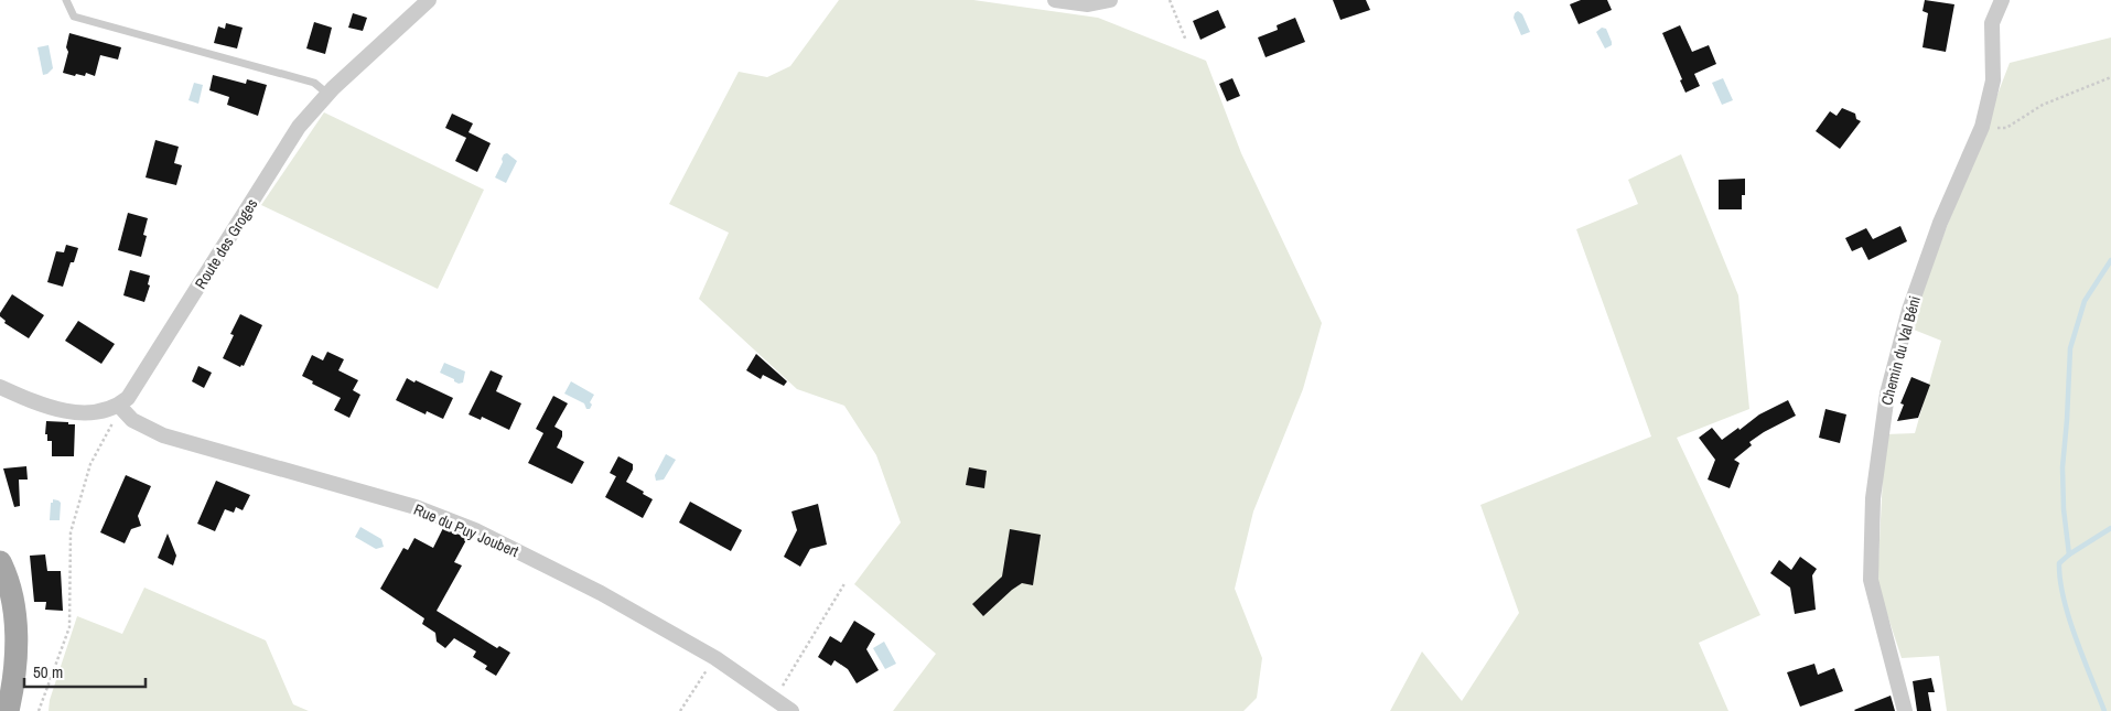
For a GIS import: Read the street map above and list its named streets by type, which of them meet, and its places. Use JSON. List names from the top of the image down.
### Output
{
  "streets": {
    "street": ["Route des Groges", "Chemin du Val Béni", "Rue du Puy Joubert"]
  },
  "crossings": [
    ["Route des Groges", "Rue du Puy Joubert"]
  ],
  "scale_bar": "50 m"
}
